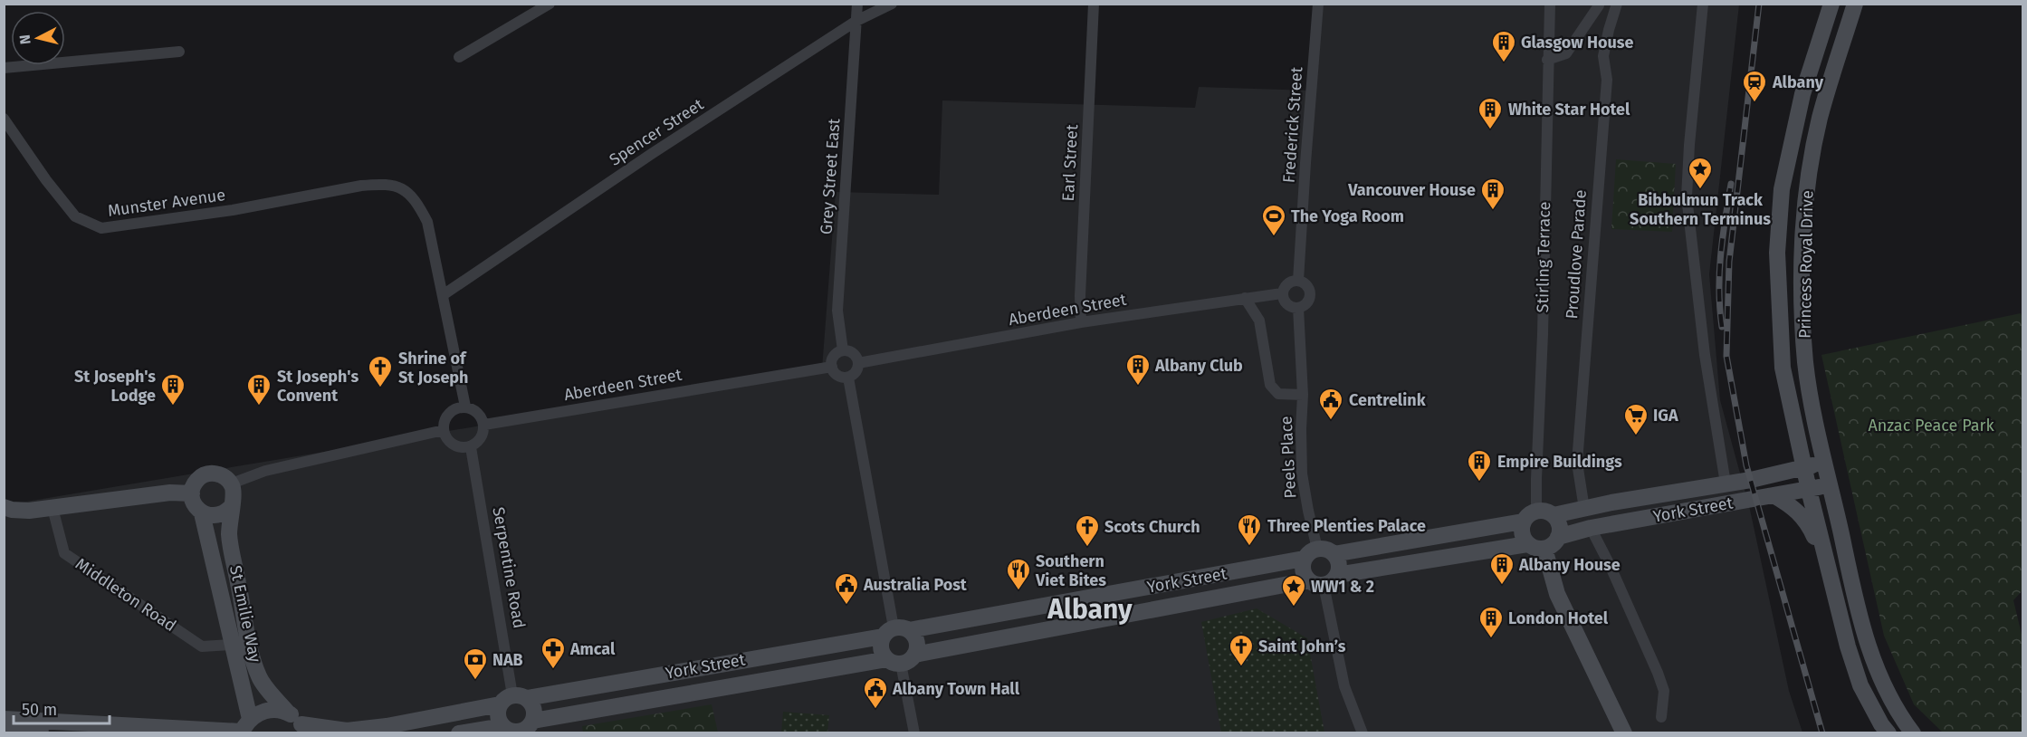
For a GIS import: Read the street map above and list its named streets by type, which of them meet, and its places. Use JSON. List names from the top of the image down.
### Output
{
  "streets": {
    "main road": ["Princess Royal Drive", "York Street", "St Emilie Way"],
    "street": [
      "Frederick Street",
      "Spencer Street",
      "Earl Street",
      "Grey Street East",
      "Munster Avenue",
      "Proudlove Parade",
      "Stirling Terrace",
      "Aberdeen Street",
      "Peels Place",
      "Serpentine Road",
      "Middleton Road"
    ]
  },
  "crossings": [
    ["Frederick Street", "Aberdeen Street"],
    ["Frederick Street", "Peels Place"],
    ["Spencer Street", "Grey Street East"],
    ["Spencer Street", "Munster Avenue"],
    ["Earl Street", "Aberdeen Street"],
    ["Grey Street East", "Aberdeen Street"],
    ["Proudlove Parade", "York Street"],
    ["Stirling Terrace", "York Street"],
    ["Princess Royal Drive", "York Street"],
    ["Aberdeen Street", "Peels Place"],
    ["Aberdeen Street", "Serpentine Road"],
    ["Peels Place", "York Street"],
    ["York Street", "Serpentine Road"],
    ["York Street", "St Emilie Way"],
    ["Middleton Road", "St Emilie Way"]
  ],
  "districts": ["Albany"],
  "parks": ["Anzac Peace Park"],
  "places": {
    "building": [
      "Glasgow House",
      "White Star Hotel",
      "Vancouver House",
      "Albany Club",
      "St Joseph's Lodge",
      "St Joseph's Convent",
      "Empire Buildings",
      "Albany House",
      "London Hotel"
    ],
    "station": ["Albany"],
    "place": ["Bibbulmun Track Southern Terminus", "WW1 & 2"],
    "sports": ["The Yoga Room"],
    "church": ["Shrine of St Joseph", "Scots Church", "Saint John’s"],
    "public building": ["Centrelink", "Australia Post", "Albany Town Hall"],
    "supermarket": ["IGA"],
    "restaurant": ["Three Plenties Palace", "Southern Viet Bites"],
    "pharmacy": ["Amcal"],
    "bank": ["NAB"]
  },
  "scale_bar": "50 m",
  "north": "left"
}
